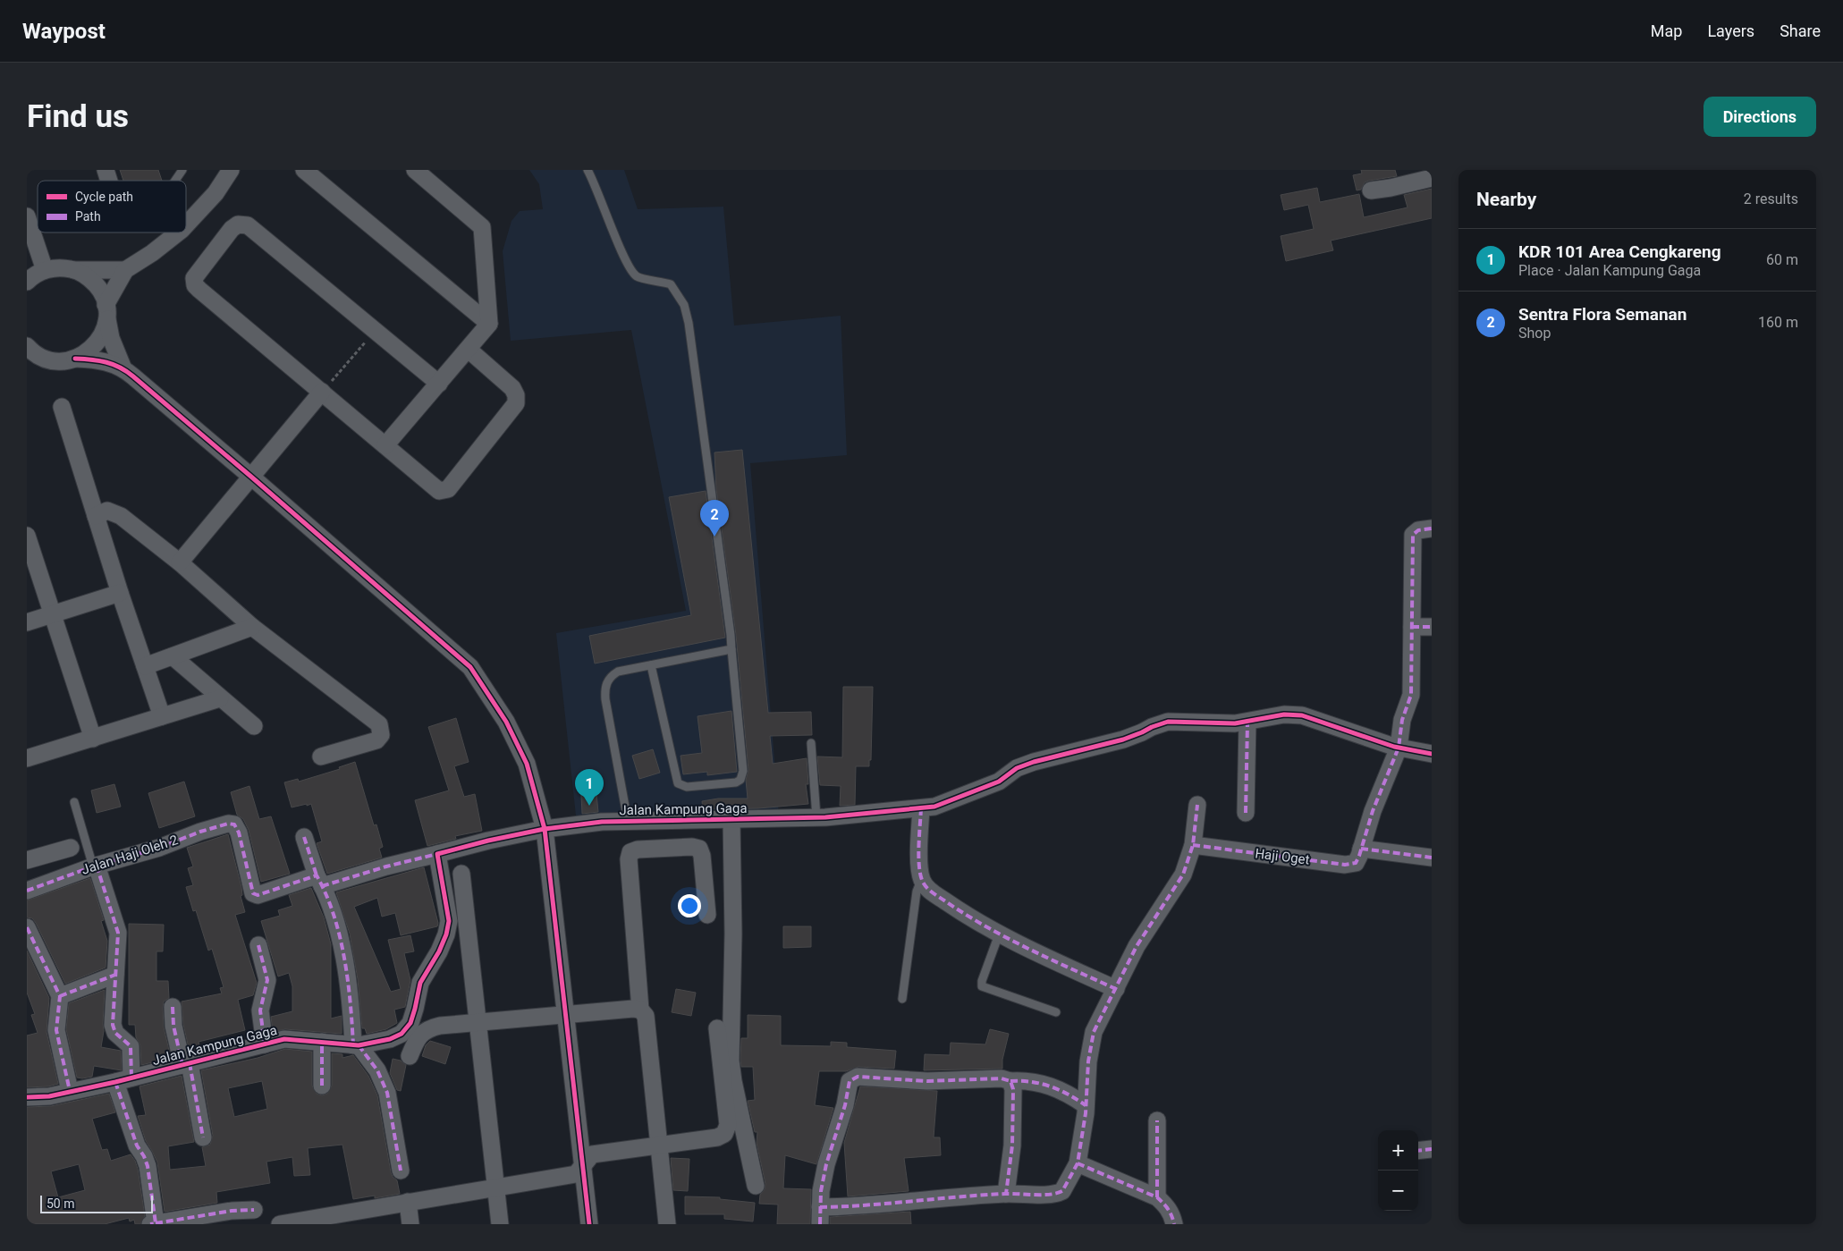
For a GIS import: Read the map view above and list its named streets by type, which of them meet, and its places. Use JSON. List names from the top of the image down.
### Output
{
  "streets": {
    "street": ["Jalan Kampung Gaga", "Jalan Haji Oleh 2", "Haji Oget"]
  },
  "legend": ["Cycle path", "Path"],
  "scale_bar": "50 m",
  "page": {
    "header": "Waypost",
    "nav": ["Map", "Layers", "Share"],
    "buttons": "Directions",
    "title": "Find us",
    "heading": ["Nearby", "2 results"],
    "list": [
      {
        "mark": "1",
        "name": "KDR 101 Area Cengkareng",
        "note": "Place · Jalan Kampung Gaga",
        "value": "60 m"
      },
      {
        "mark": "2",
        "name": "Sentra Flora Semanan",
        "note": "Shop",
        "value": "160 m"
      }
    ],
    "pins": ["2", "1"],
    "map_buttons": ["+", "−"],
    "scale": "50 m"
  }
}
